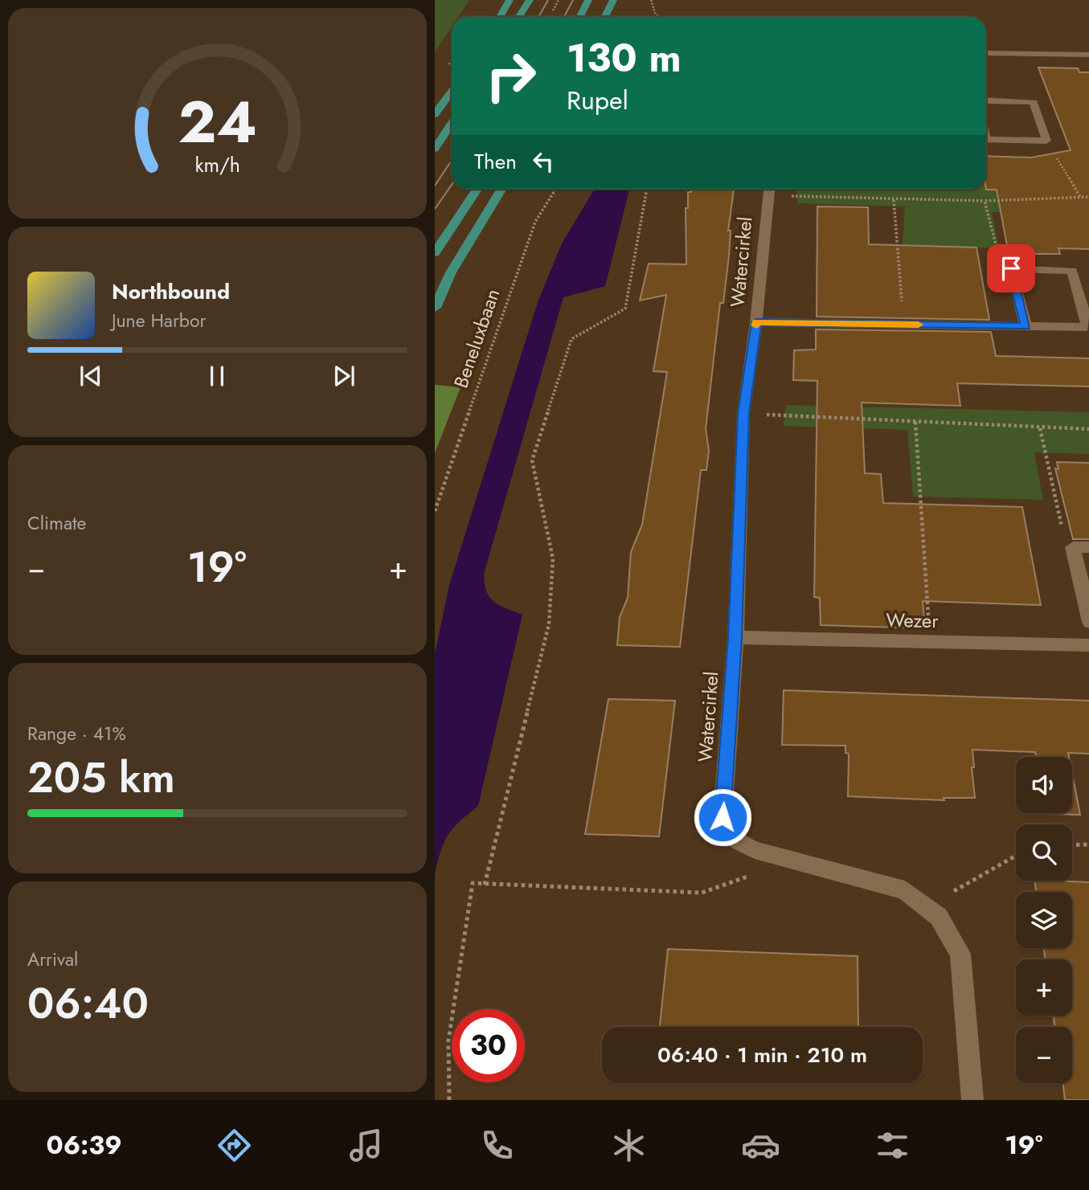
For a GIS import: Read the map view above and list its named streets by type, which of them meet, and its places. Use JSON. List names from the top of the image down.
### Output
{
  "streets": {
    "street": ["Watercirkel", "Wezer"],
    "path": ["Beneluxbaan"]
  },
  "crossings": [
    ["Watercirkel", "Wezer"]
  ],
  "page": {
    "turn": ["130 m", "Rupel"],
    "then": "Then",
    "song": ["Northbound", "June Harbor"],
    "tile": [
      "Climate",
      ["Range · 41%", "205 km"],
      ["Arrival", "06:40"]
    ],
    "heat": ["−", "19°", "+"],
    "map_buttons": ["+", "−"],
    "limit": "30",
    "trip": "06:40 · 1 min · 210 m",
    "tabs": ["06:39", "19°"],
    "gauge": ["24", "km/h"]
  }
}
